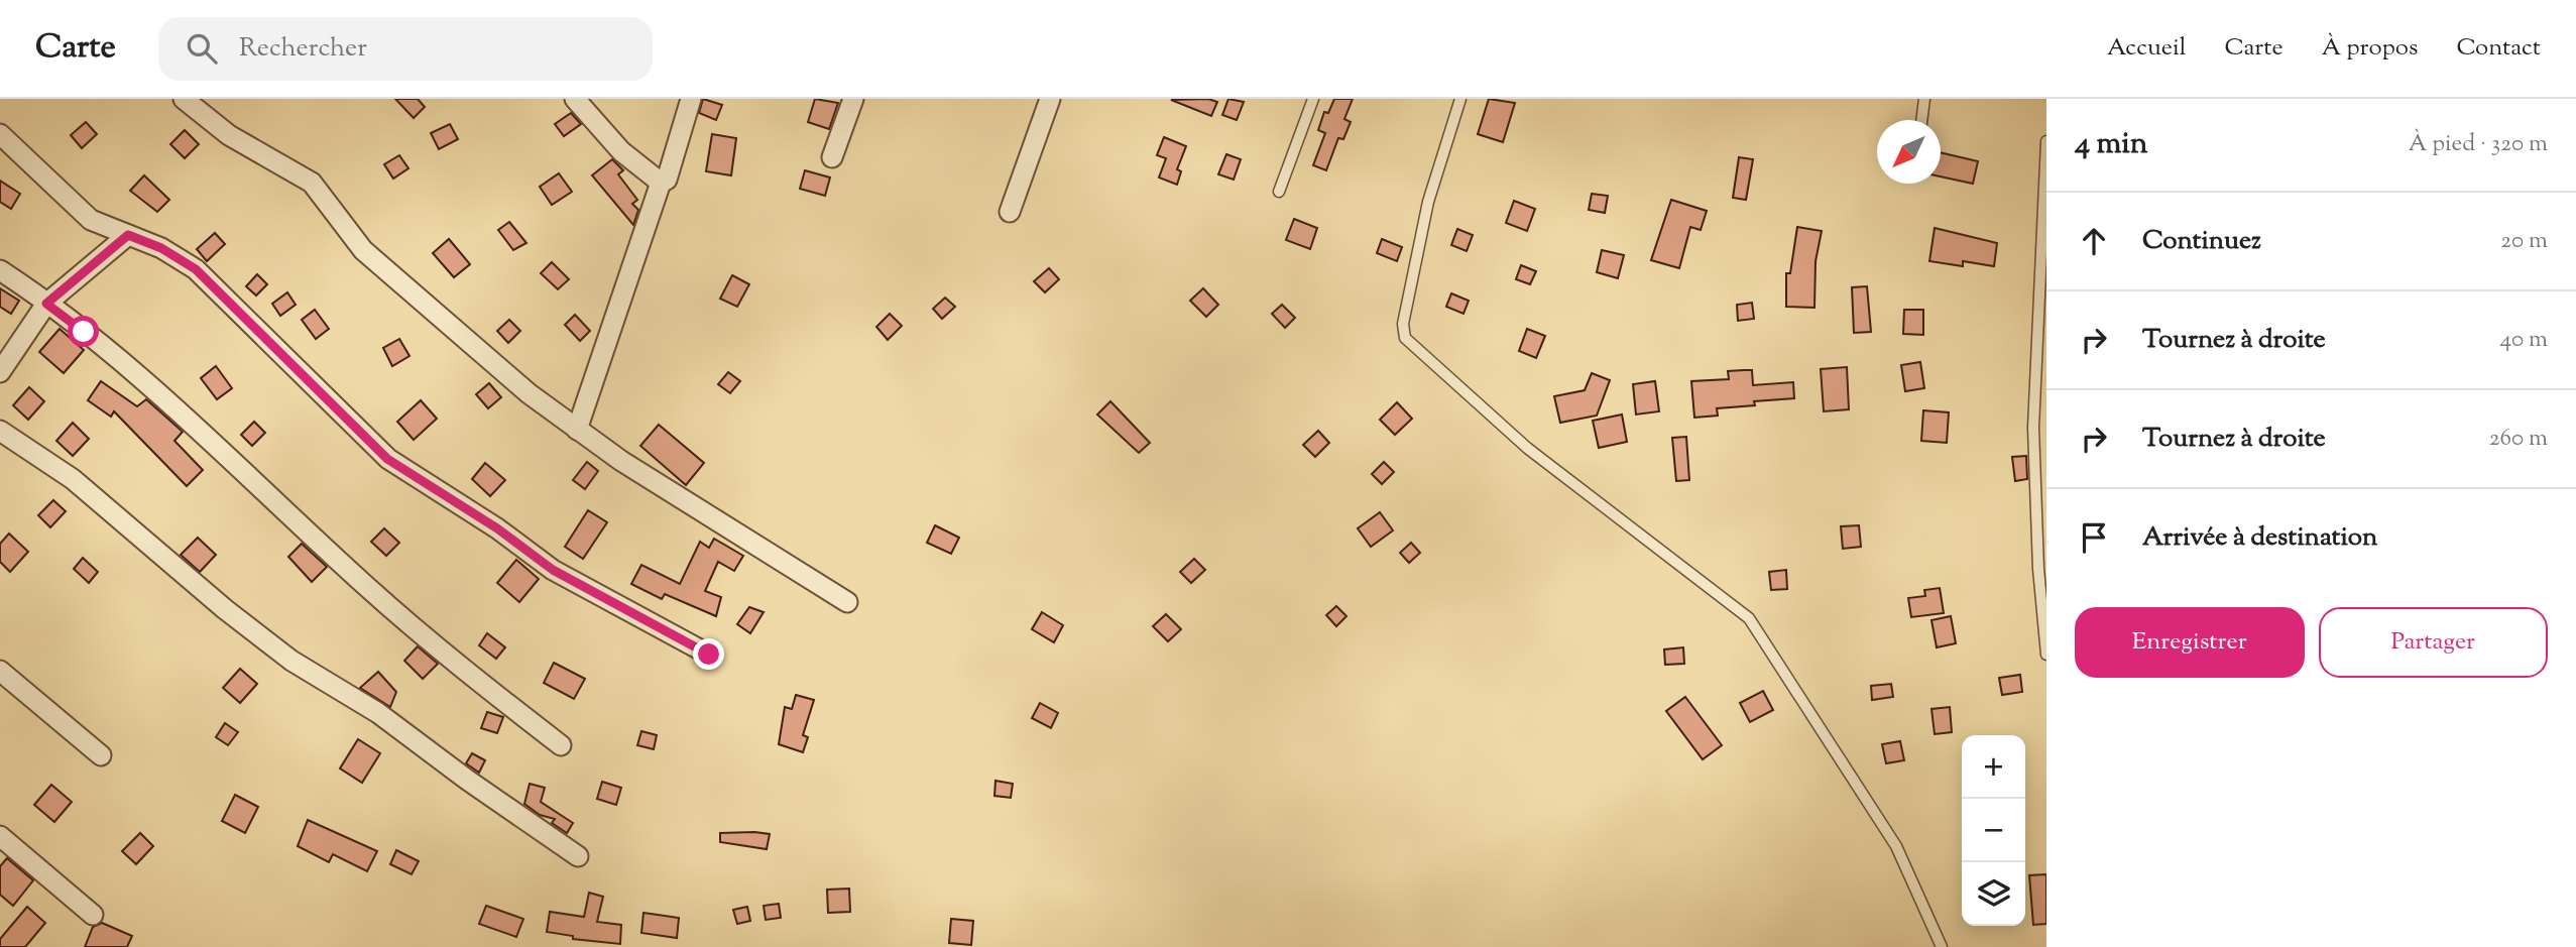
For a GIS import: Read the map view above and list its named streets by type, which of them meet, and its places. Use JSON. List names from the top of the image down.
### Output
{
  "north": "bottom left",
  "page": {
    "header": "Carte",
    "search": "Rechercher",
    "nav": [
      "Accueil",
      "Carte",
      "À propos",
      "Contact"
    ],
    "heading": ["4 min", "À pied · 320 m"],
    "list": [
      ["Continuez", "20 m"],
      ["Tournez à droite", "40 m"],
      ["Tournez à droite", "260 m"],
      "Arrivée à destination"
    ],
    "buttons": ["Enregistrer", "Partager"],
    "map_buttons": ["+", "−"]
  }
}
